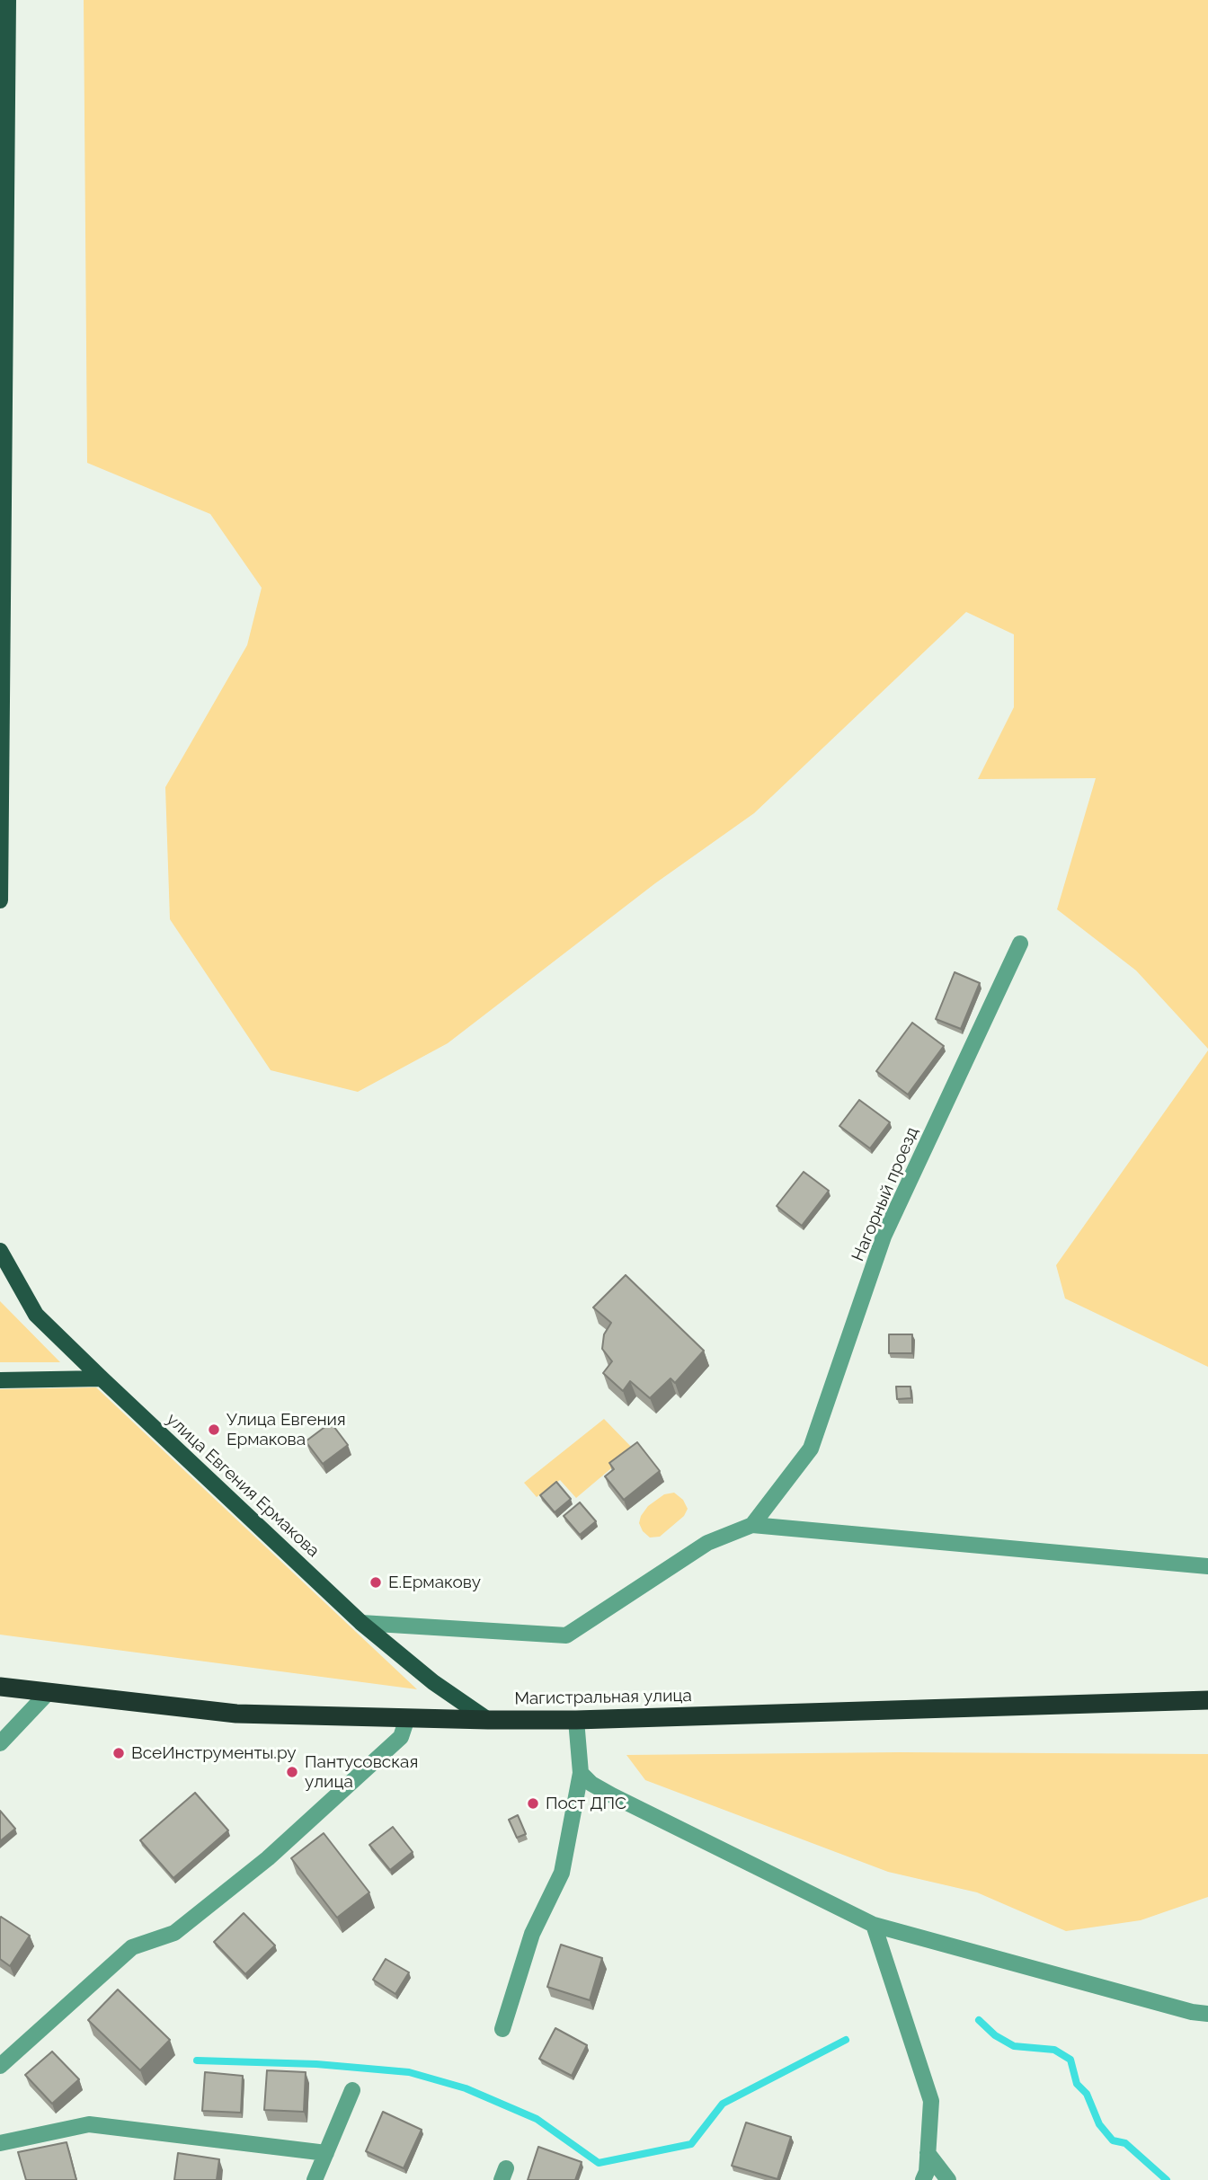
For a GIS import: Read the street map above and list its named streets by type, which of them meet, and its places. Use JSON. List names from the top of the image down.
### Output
{
  "streets": {
    "highway": ["Магистральная улица"],
    "main road": ["улица Евгения Ермакова"],
    "street": ["Нагорный проезд"]
  },
  "crossings": [
    ["улица Евгения Ермакова", "Магистральная улица"]
  ],
  "places": [
    "Улица Евгения Ермакова",
    "Е.Ермакову",
    "ВсеИнструменты.ру",
    "Пантусовская улица",
    "Пост ДПС"
  ]
}
